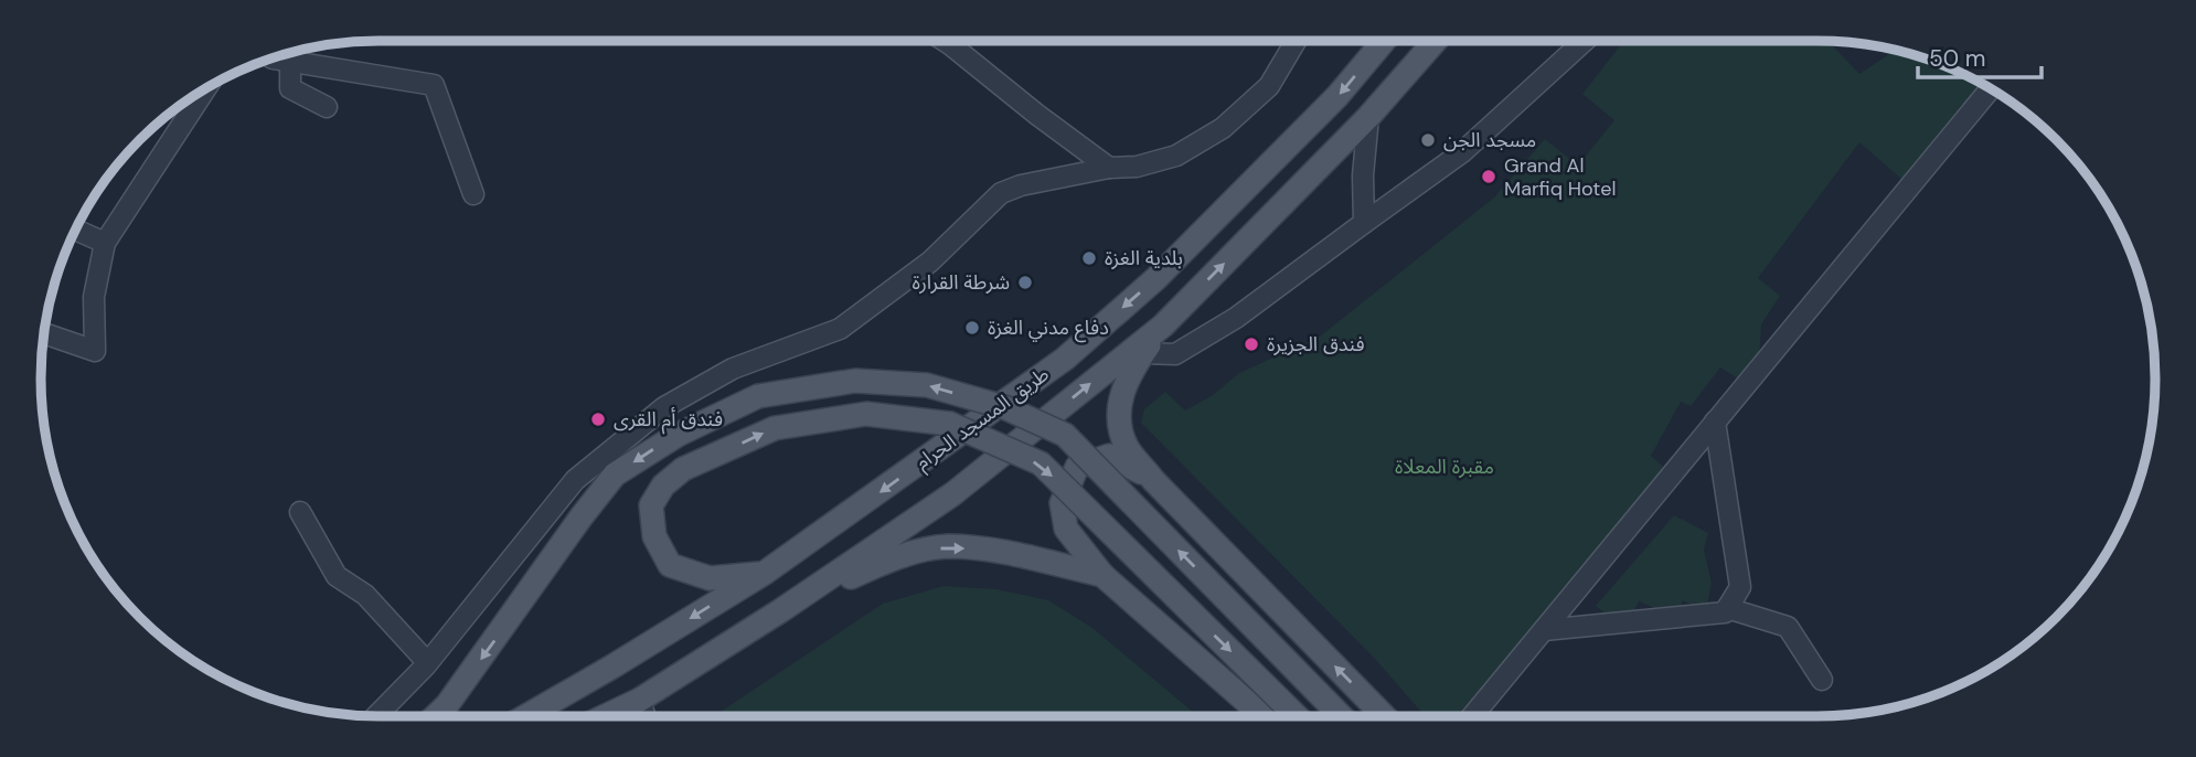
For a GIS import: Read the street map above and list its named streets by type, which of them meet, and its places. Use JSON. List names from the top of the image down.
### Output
{
  "streets": {
    "main road": ["طريق المسجد الحرام"]
  },
  "parks": ["مقبرة المعلاة"],
  "places": [
    "مسجد الجن",
    "Grand Al Marfiq Hotel",
    "بلدية الغزة",
    "شرطة القرارة",
    "دفاع مدني الغزة",
    "فندق الجزيرة",
    "فندق أم القرى"
  ],
  "scale_bar": "50 m"
}
